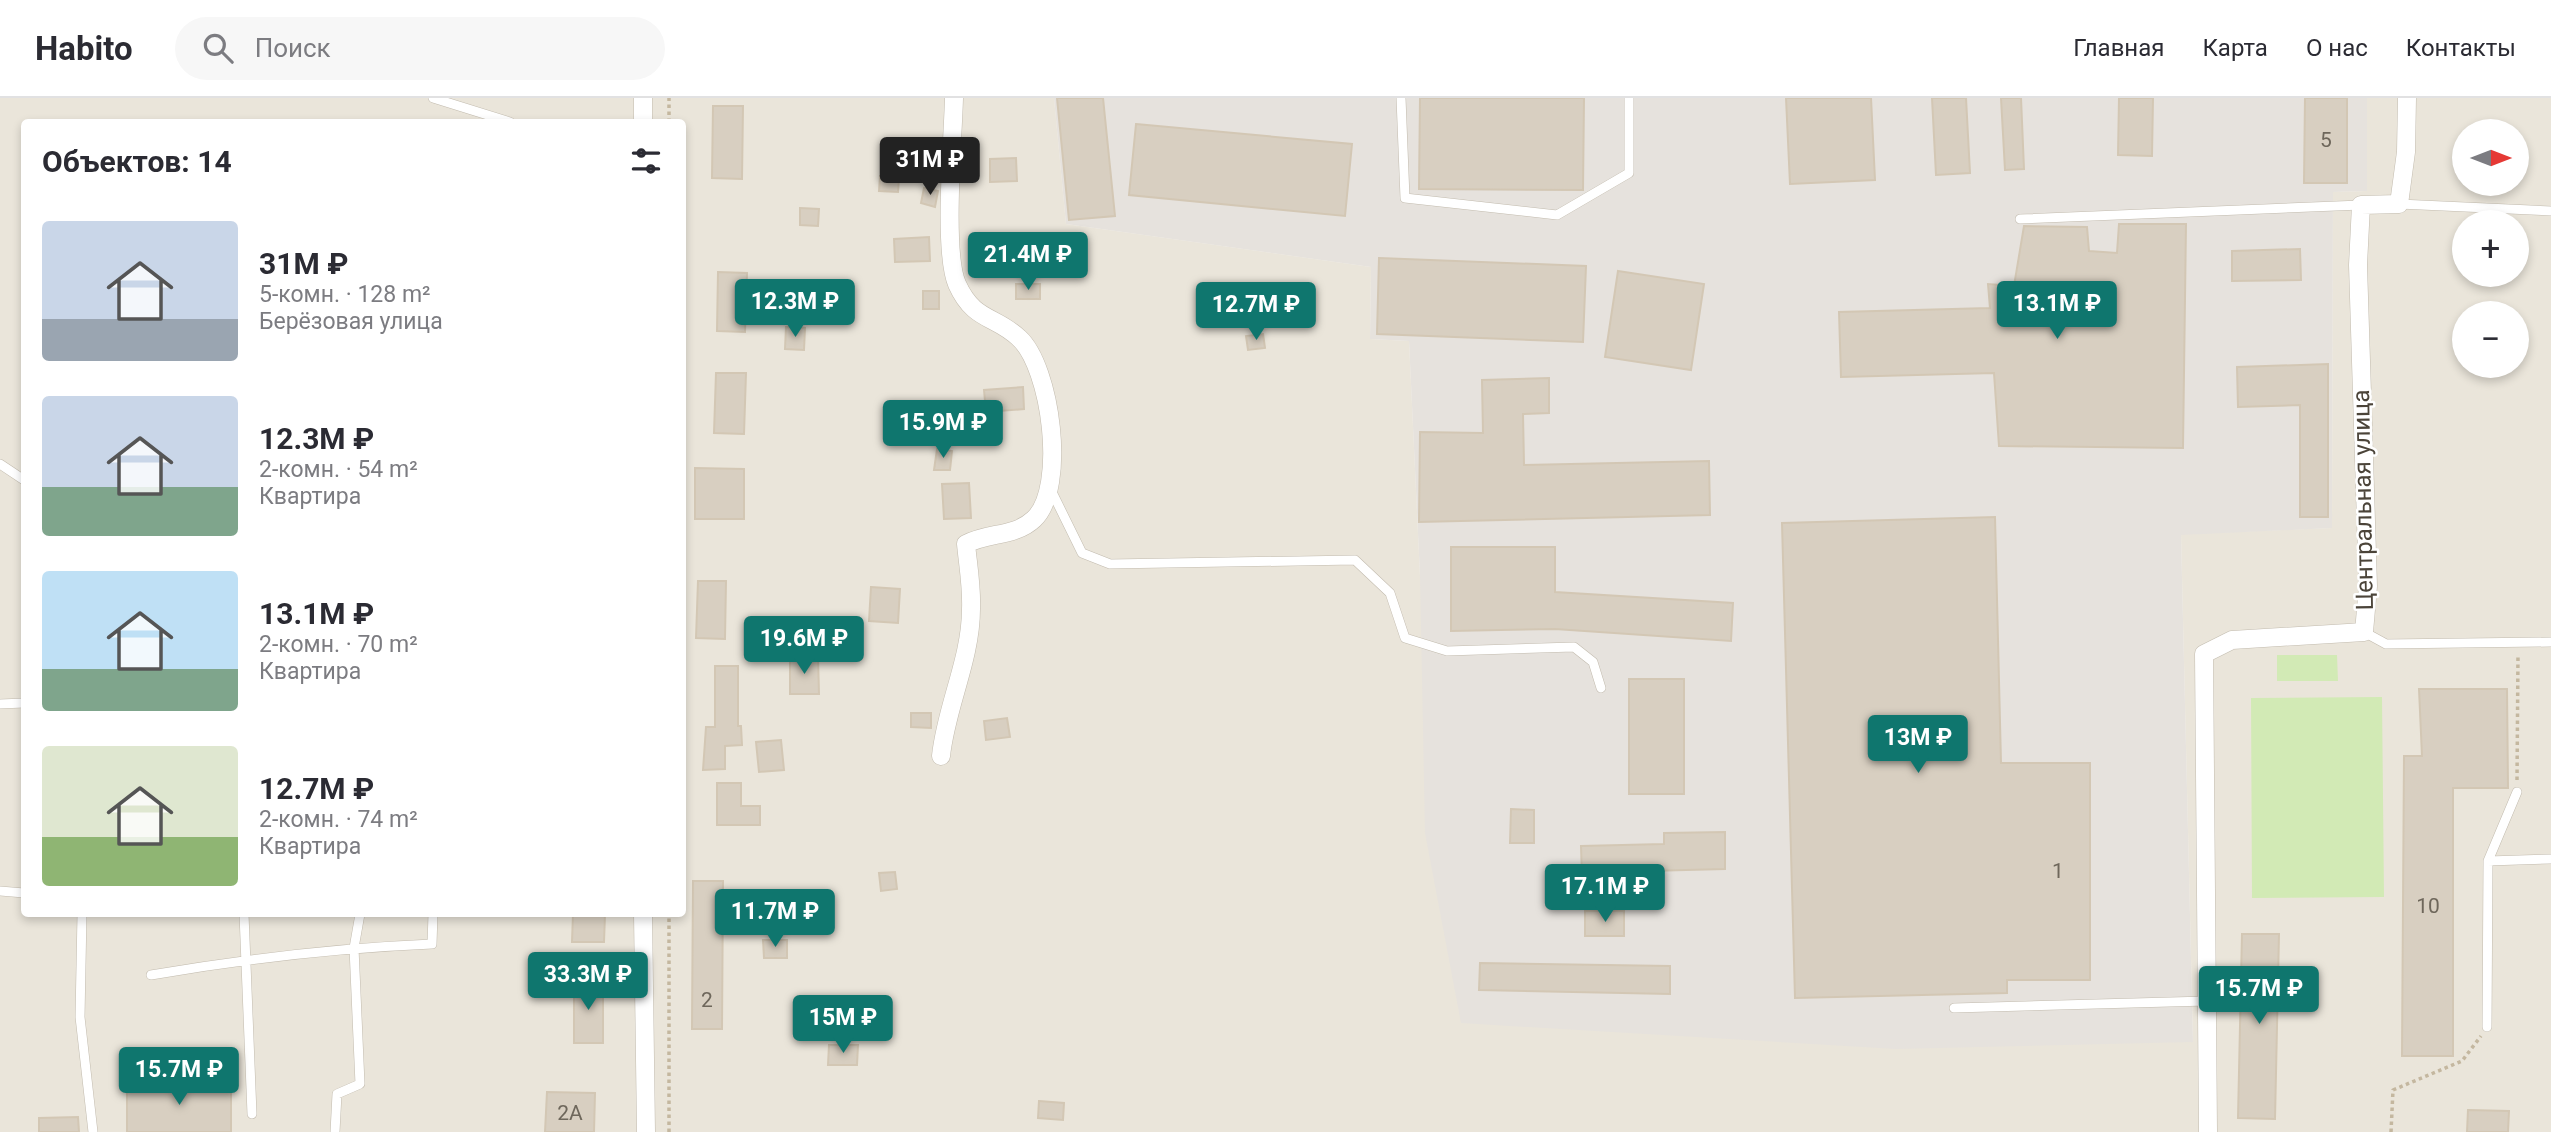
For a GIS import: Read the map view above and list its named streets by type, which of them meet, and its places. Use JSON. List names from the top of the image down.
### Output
{
  "streets": {
    "street": ["Центральная улица"]
  },
  "house_numbers": [
    "5",
    "1",
    "10",
    "2",
    "2А"
  ],
  "north": "right",
  "page": {
    "header": "Habito",
    "search": "Поиск",
    "nav": [
      "Главная",
      "Карта",
      "О нас",
      "Контакты"
    ],
    "map_buttons": ["+", "−"],
    "heading": "Объектов: 14",
    "price": [
      "31M ₽",
      "21.4M ₽",
      "12.3M ₽",
      "13.1M ₽",
      "12.7M ₽",
      "15.9M ₽",
      "19.6M ₽",
      "13M ₽",
      "17.1M ₽",
      "11.7M ₽",
      "33.3M ₽",
      "15.7M ₽",
      "15M ₽",
      "15.7M ₽"
    ],
    "list": [
      {
        "name": "31M ₽",
        "note": "5-комн. · 128 m² · Берёзовая улица"
      },
      {
        "name": "12.3M ₽",
        "note": "2-комн. · 54 m² · Квартира"
      },
      {
        "name": "13.1M ₽",
        "note": "2-комн. · 70 m² · Квартира"
      },
      {
        "name": "12.7M ₽",
        "note": "2-комн. · 74 m² · Квартира"
      }
    ]
  }
}
